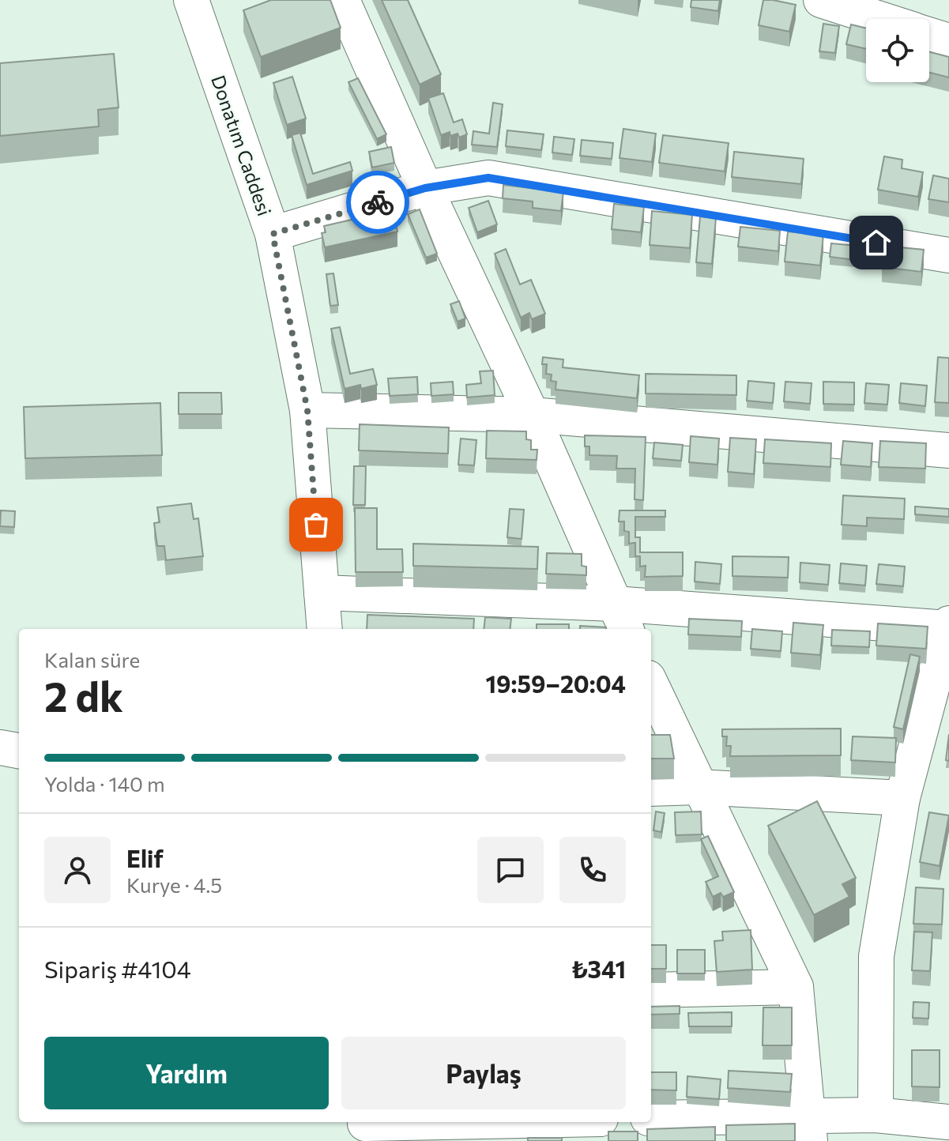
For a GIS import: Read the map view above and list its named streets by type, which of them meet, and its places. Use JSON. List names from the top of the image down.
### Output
{
  "streets": {
    "street": ["Donatım Caddesi"]
  },
  "page": {
    "heading": ["2 dk", "Kalan süre", "19:59–20:04"],
    "panel": [
      "Elif",
      "Kurye · 4.5",
      "Sipariş #4104",
      "₺341"
    ],
    "bar": "Yolda · 140 m",
    "buttons": ["Yardım", "Paylaş"]
  }
}
